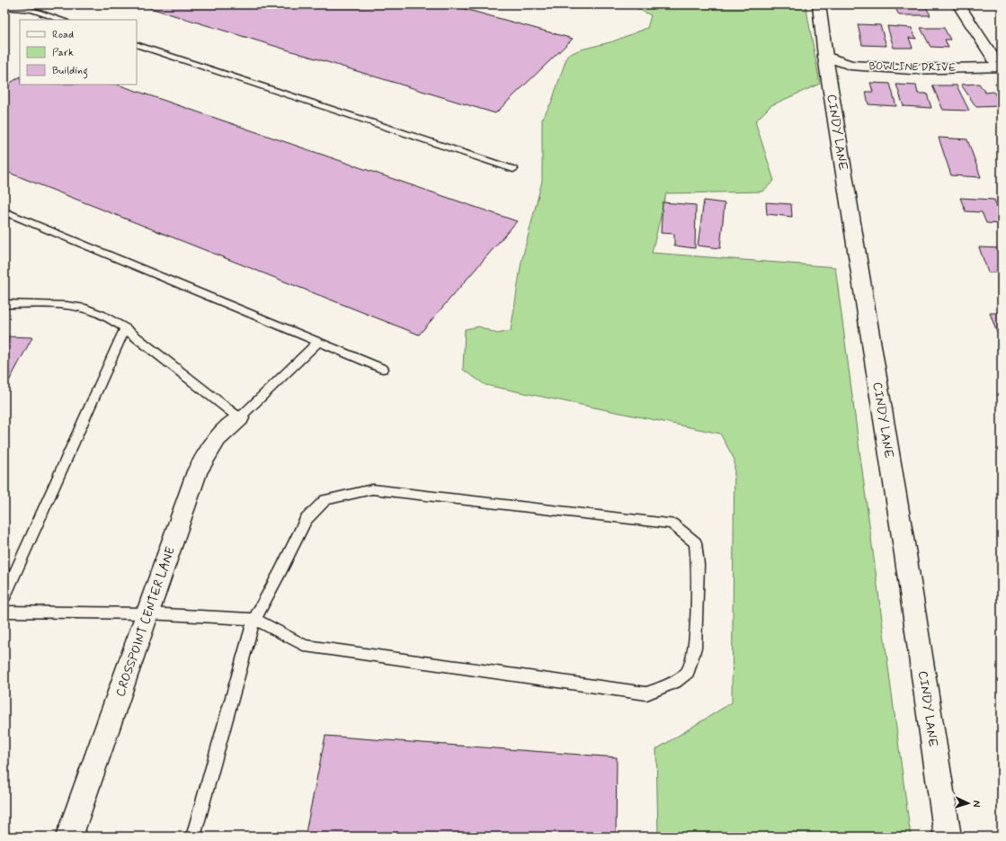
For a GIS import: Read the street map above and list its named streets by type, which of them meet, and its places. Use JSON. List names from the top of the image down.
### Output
{
  "streets": {
    "main road": ["BOWLINE DRIVE", "CINDY LANE", "CROSSPOINT CENTER LANE"]
  },
  "crossings": [
    ["BOWLINE DRIVE", "CINDY LANE"]
  ],
  "legend": ["Road", "Park", "Building"],
  "north": "right"
}
